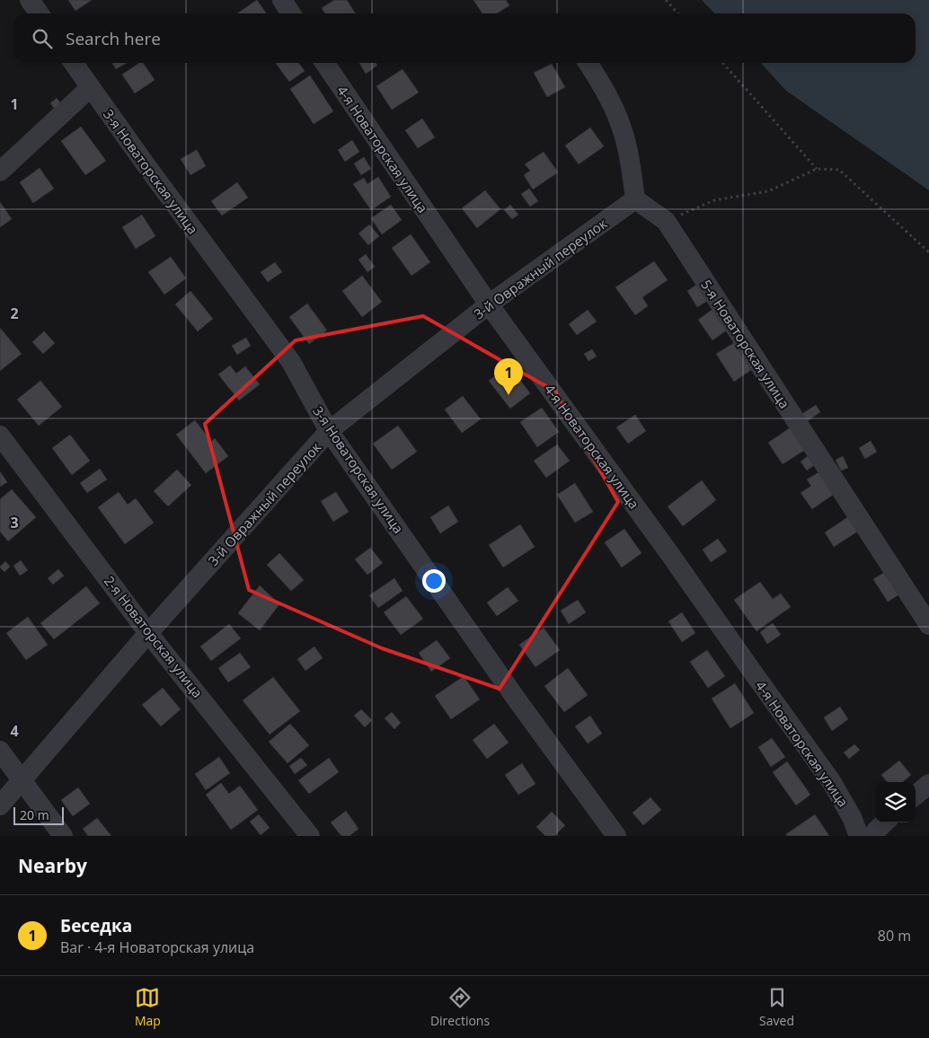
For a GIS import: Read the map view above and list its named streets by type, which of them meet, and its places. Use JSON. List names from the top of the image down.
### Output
{
  "streets": {
    "street": [
      "4-я Новаторская улица",
      "3-я Новаторская улица",
      "3-й Овражный переулок",
      "5-я Новаторская улица",
      "2-я Новаторская улица"
    ]
  },
  "crossings": [
    ["4-я Новаторская улица", "3-й Овражный переулок"],
    ["3-я Новаторская улица", "3-й Овражный переулок"],
    ["3-й Овражный переулок", "5-я Новаторская улица"],
    ["3-й Овражный переулок", "2-я Новаторская улица"]
  ],
  "scale_bar": "20 m",
  "page": {
    "search": "Search here",
    "pins": "1",
    "scale": "20 m",
    "heading": "Nearby",
    "list": [
      {
        "mark": "1",
        "name": "Беседка",
        "note": "Bar · 4-я Новаторская улица",
        "value": "80 m"
      }
    ],
    "nav": ["Map", "Directions", "Saved"]
  },
  "grid": {
    "rows": [
      "1",
      "2",
      "3",
      "4"
    ]
  }
}
